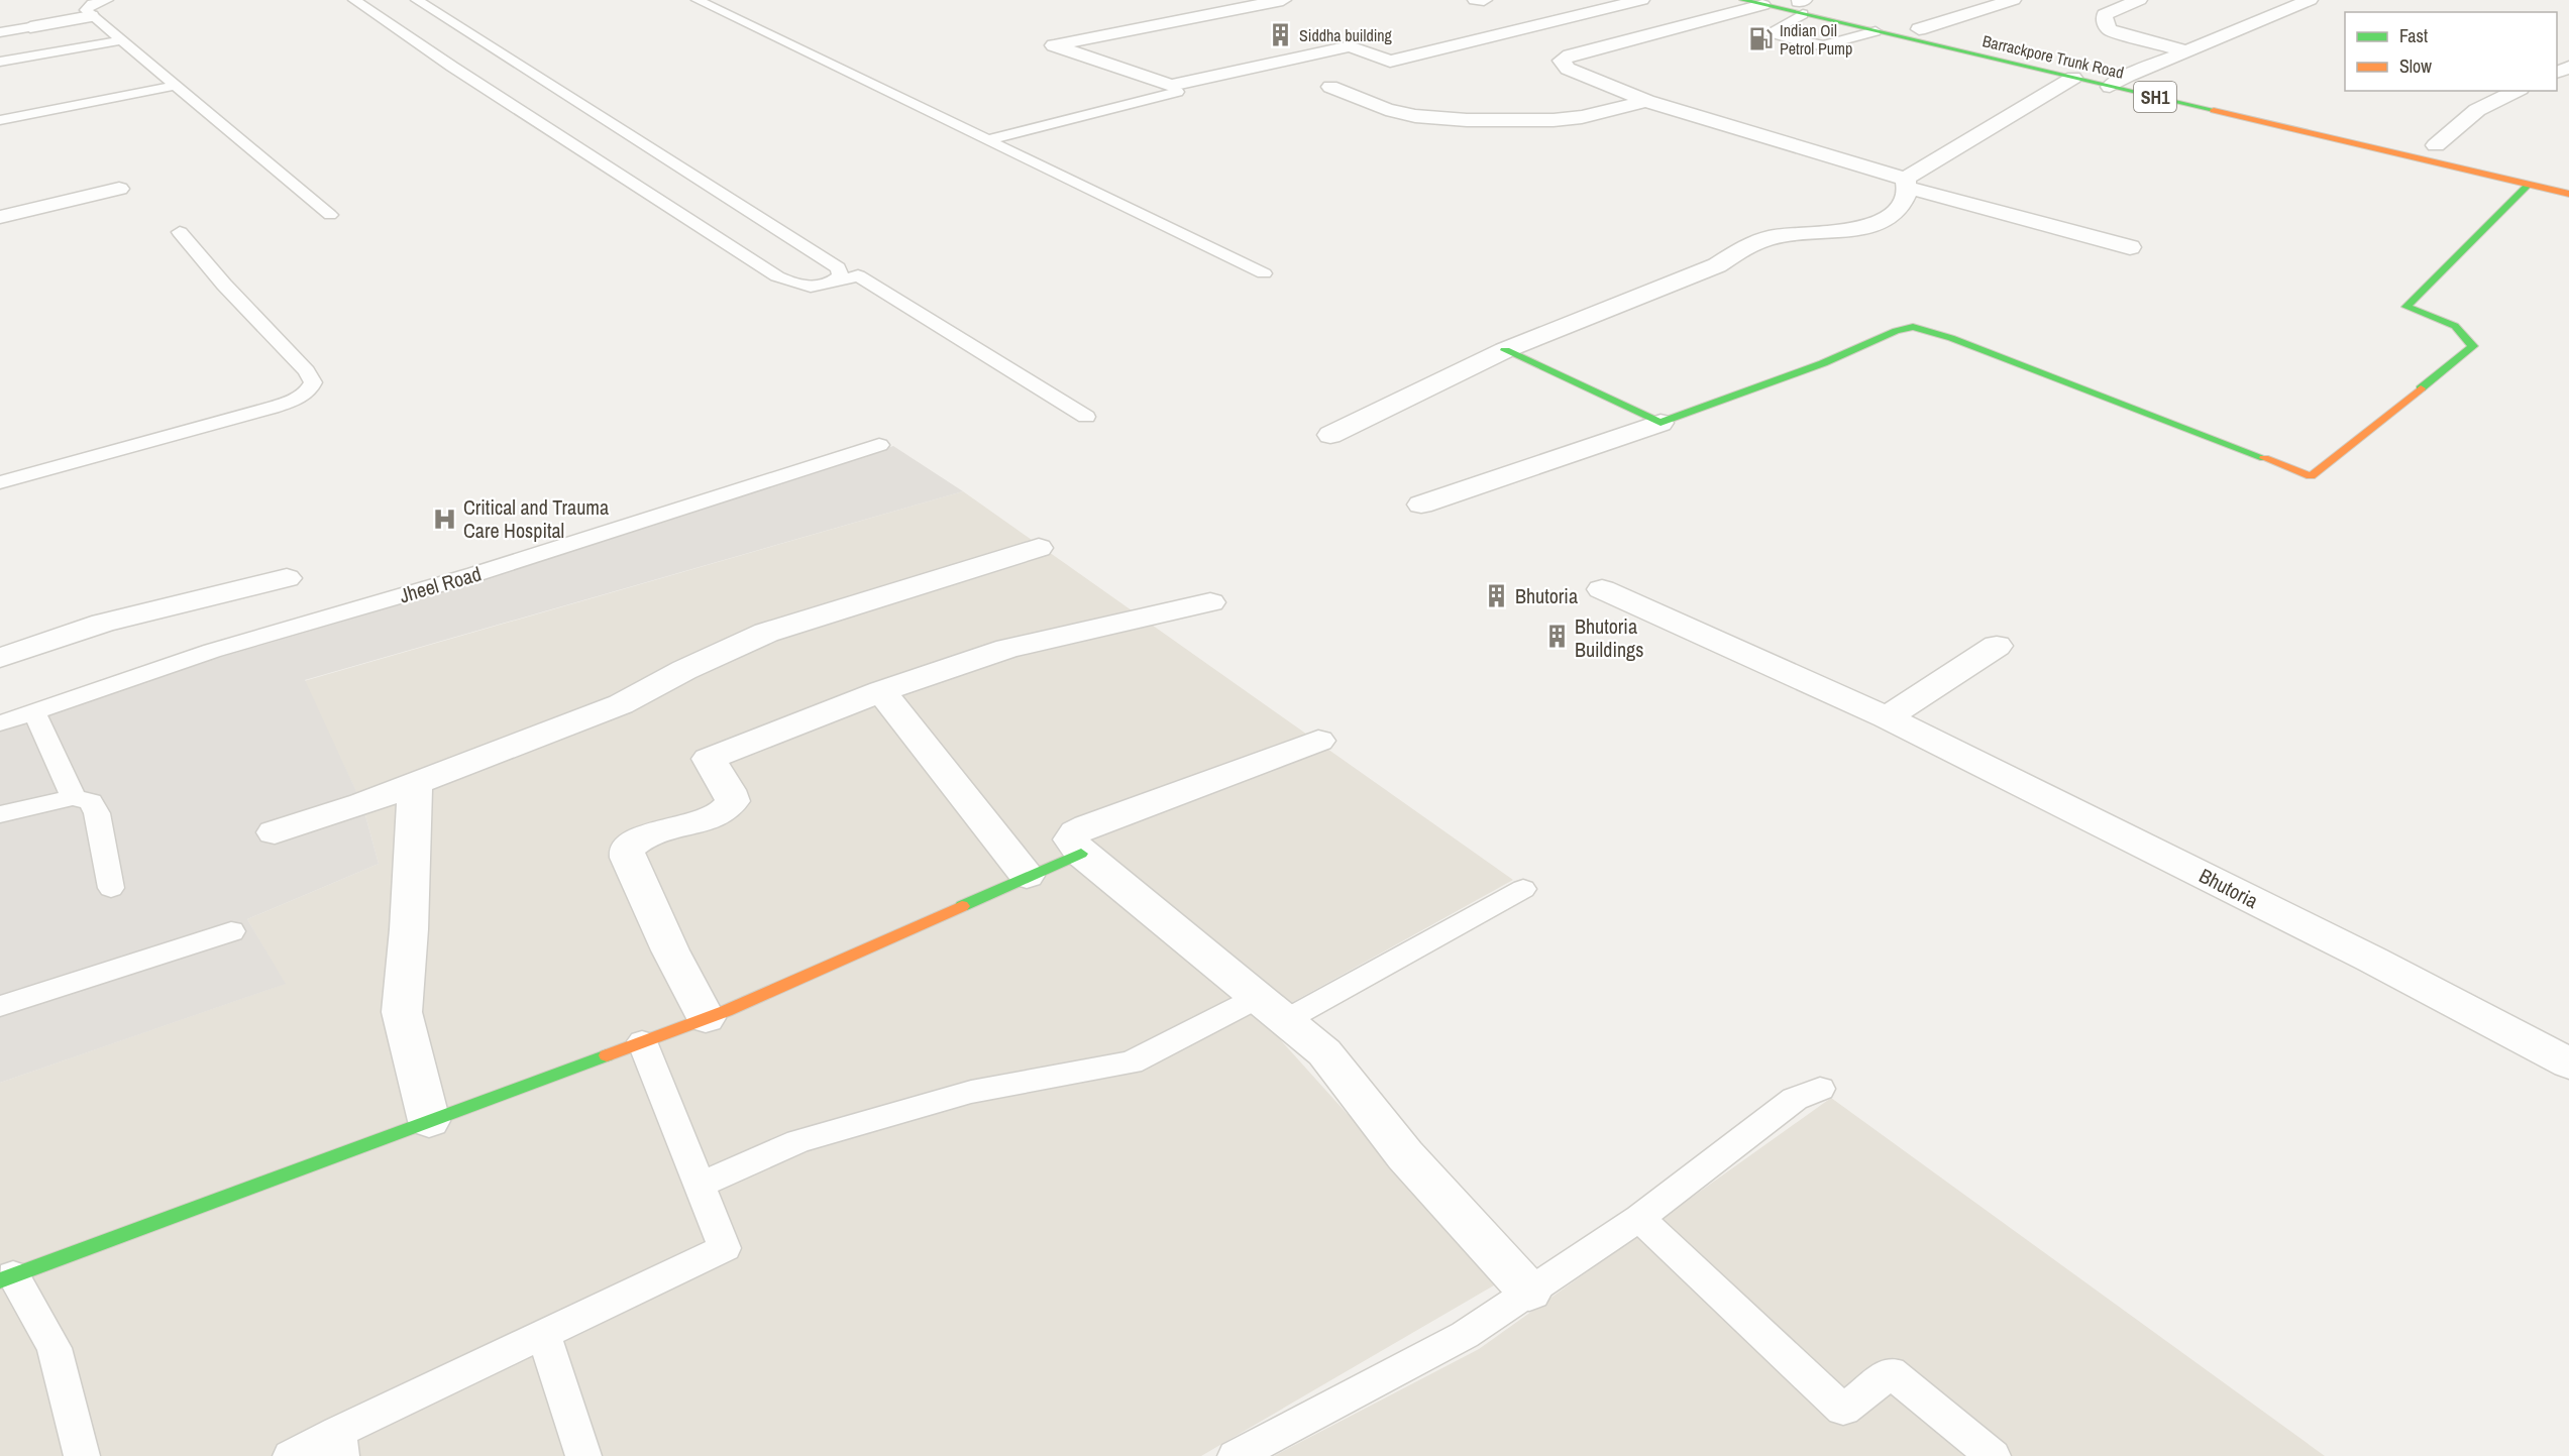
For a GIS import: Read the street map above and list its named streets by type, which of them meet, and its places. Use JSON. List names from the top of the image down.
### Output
{
  "streets": {
    "street": ["Barrackpore Trunk Road", "SH1", "Bhutoria"],
    "lane": ["Jheel Road"]
  },
  "places": {
    "building": ["Siddha building", "Bhutoria", "Bhutoria Buildings"],
    "fuel station": ["Indian Oil Petrol Pump"],
    "hospital": ["Critical and Trauma Care Hospital"]
  },
  "legend": ["Fast", "Slow"]
}
